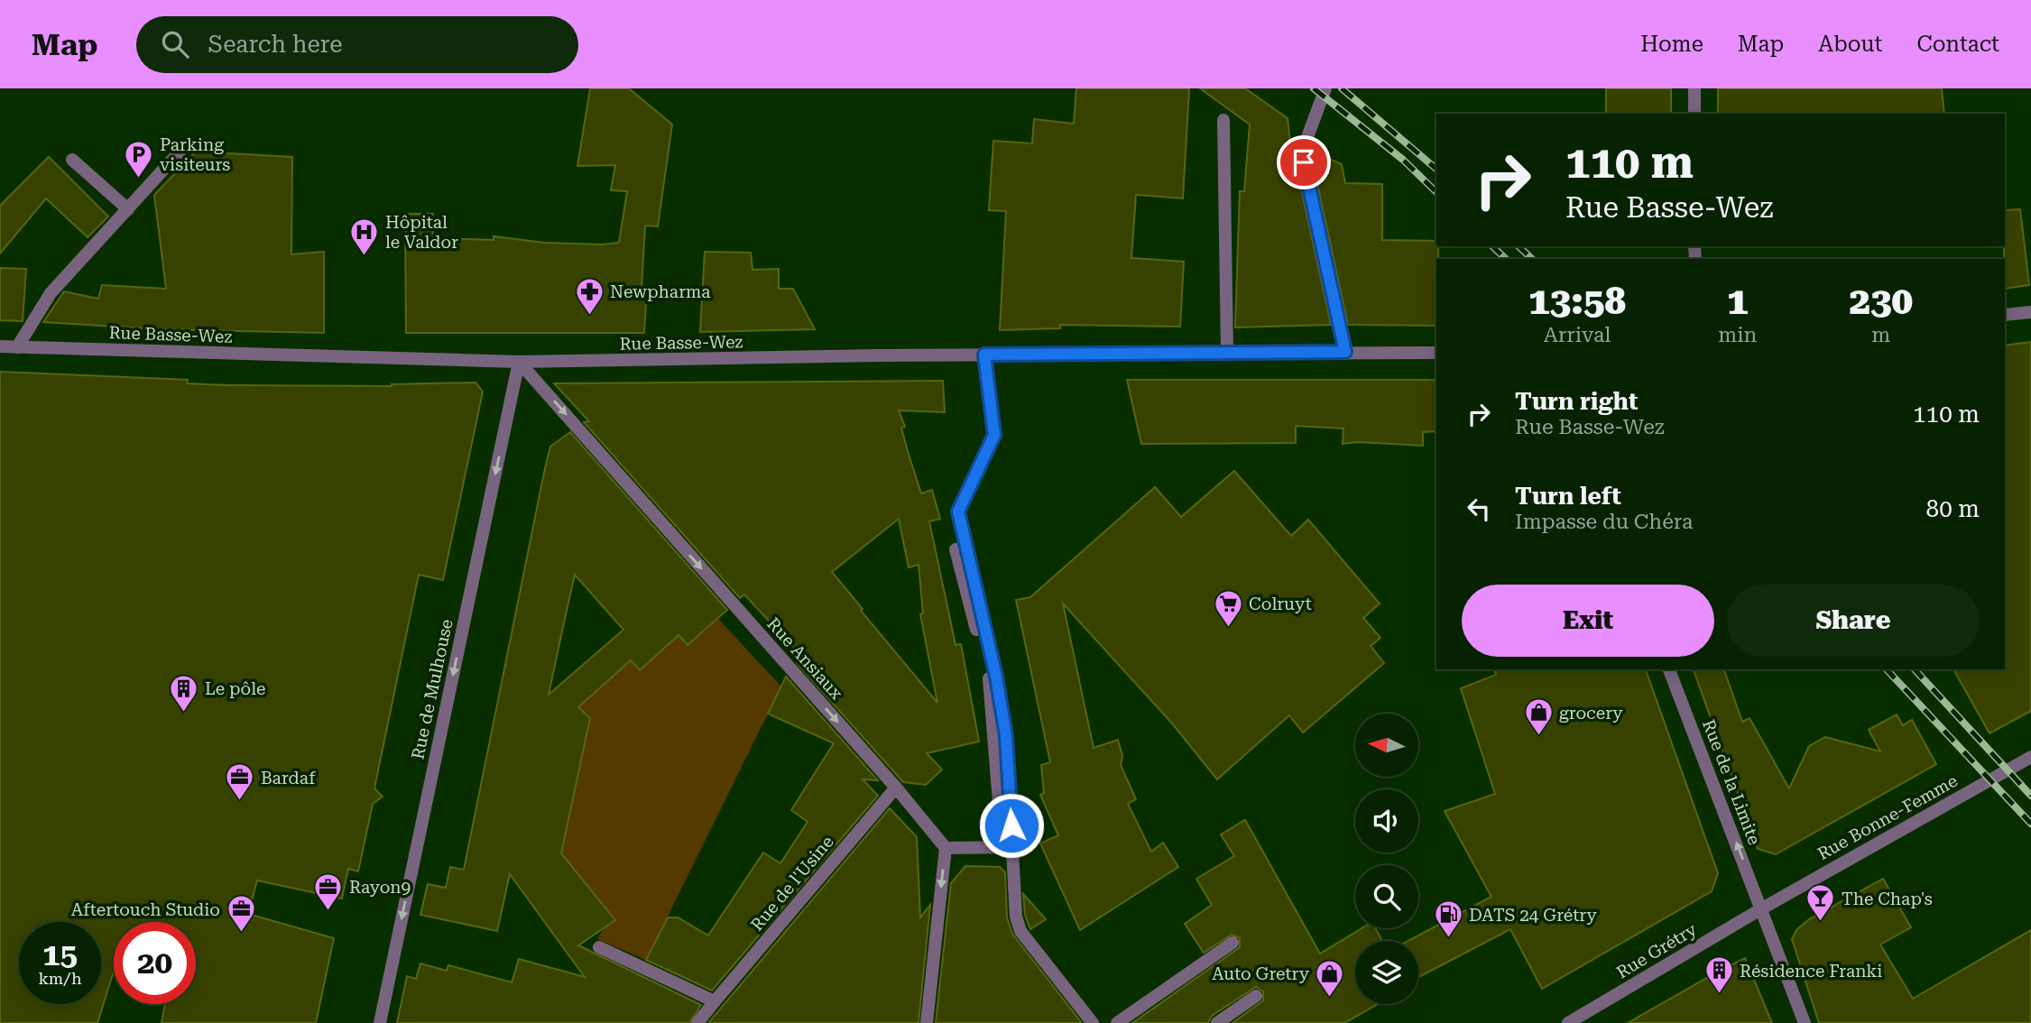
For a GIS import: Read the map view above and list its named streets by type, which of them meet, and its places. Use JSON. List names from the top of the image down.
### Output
{
  "streets": {
    "street": [
      "Rue Basse-Wez",
      "Rue Ansiaux",
      "Rue de Mulhouse",
      "Rue de la Limite",
      "Rue Bonne-Femme",
      "Rue de l'Usine",
      "Rue Grétry"
    ]
  },
  "crossings": [
    ["Rue Basse-Wez", "Rue Ansiaux"],
    ["Rue Basse-Wez", "Rue de Mulhouse"],
    ["Rue Ansiaux", "Rue de Mulhouse"],
    ["Rue Ansiaux", "Rue de l'Usine"],
    ["Rue de la Limite", "Rue Bonne-Femme"],
    ["Rue de la Limite", "Rue Grétry"],
    ["Rue Bonne-Femme", "Rue Grétry"]
  ],
  "one_way": ["Rue Ansiaux", "Rue de Mulhouse", "Rue de la Limite"],
  "places": {
    "parking": ["Parking visiteurs"],
    "hospital": ["Hôpital le Valdor"],
    "pharmacy": ["Newpharma"],
    "supermarket": ["Colruyt"],
    "building": ["Le pôle", "Résidence Franki"],
    "shop": ["grocery", "Auto Gretry"],
    "office": ["Bardaf", "Rayon9", "Aftertouch Studio"],
    "bar": ["The Chap's"],
    "fuel station": ["DATS 24 Grétry"]
  },
  "north": "left",
  "page": {
    "header": "Map",
    "search": "Search here",
    "nav": [
      "Home",
      "Map",
      "About",
      "Contact"
    ],
    "turn": ["110 m", "Rue Basse-Wez"],
    "eta": [
      "13:58",
      "Arrival",
      "1",
      "min",
      "230",
      "m"
    ],
    "list": [
      {
        "name": "Turn right",
        "note": "Rue Basse-Wez",
        "value": "110 m"
      },
      {
        "name": "Turn left",
        "note": "Impasse du Chéra",
        "value": "80 m"
      }
    ],
    "buttons": ["Exit", "Share"],
    "speed": "15 km/h",
    "limit": "20"
  }
}
